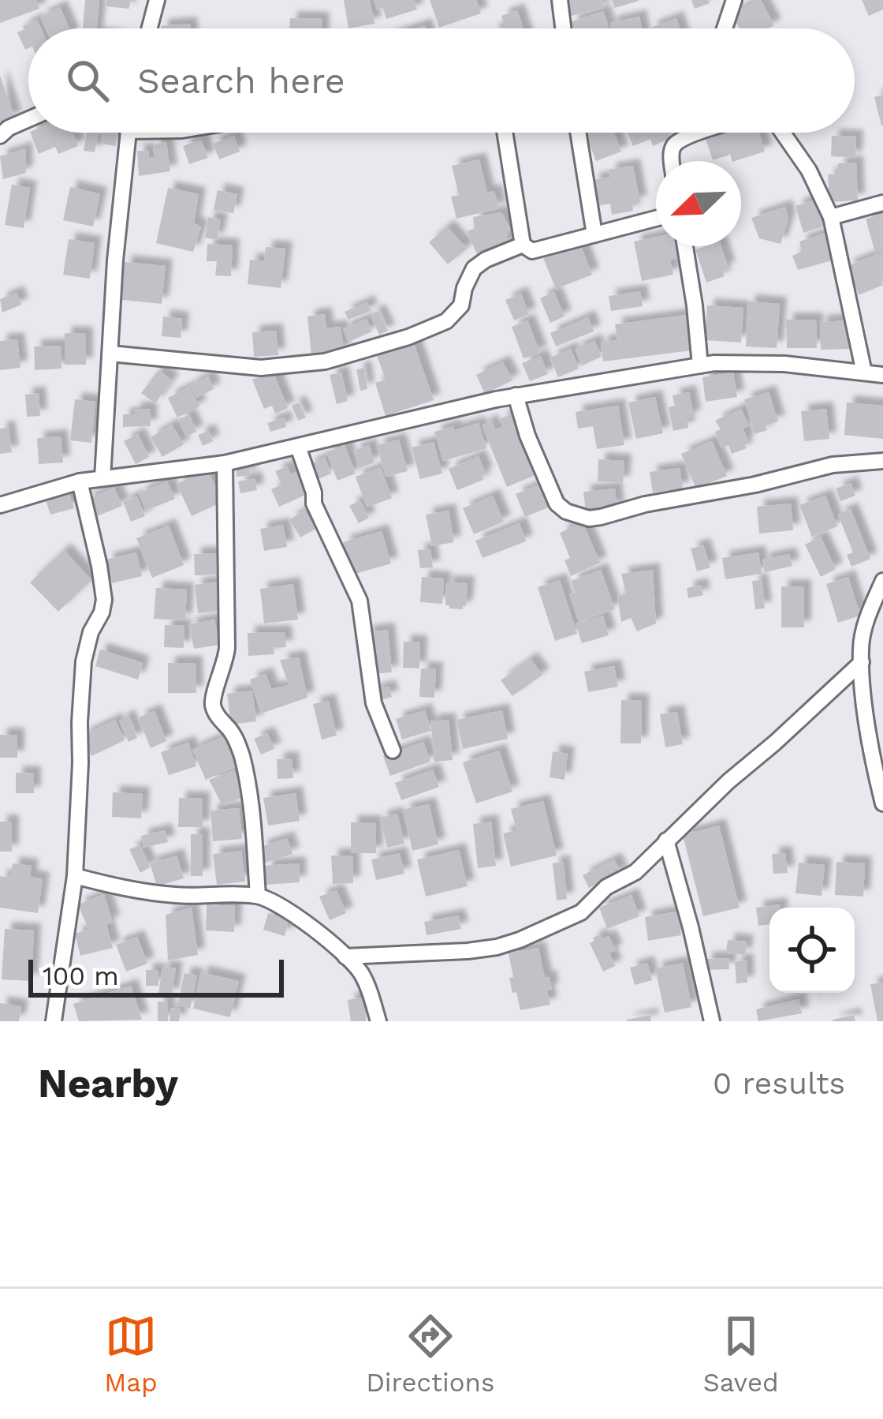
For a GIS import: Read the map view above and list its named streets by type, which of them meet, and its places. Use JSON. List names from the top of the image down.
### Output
{
  "scale_bar": "100 m",
  "north": "bottom left",
  "page": {
    "search": "Search here",
    "scale": "100 m",
    "heading": ["Nearby", "0 results"],
    "nav": ["Map", "Directions", "Saved"]
  }
}
